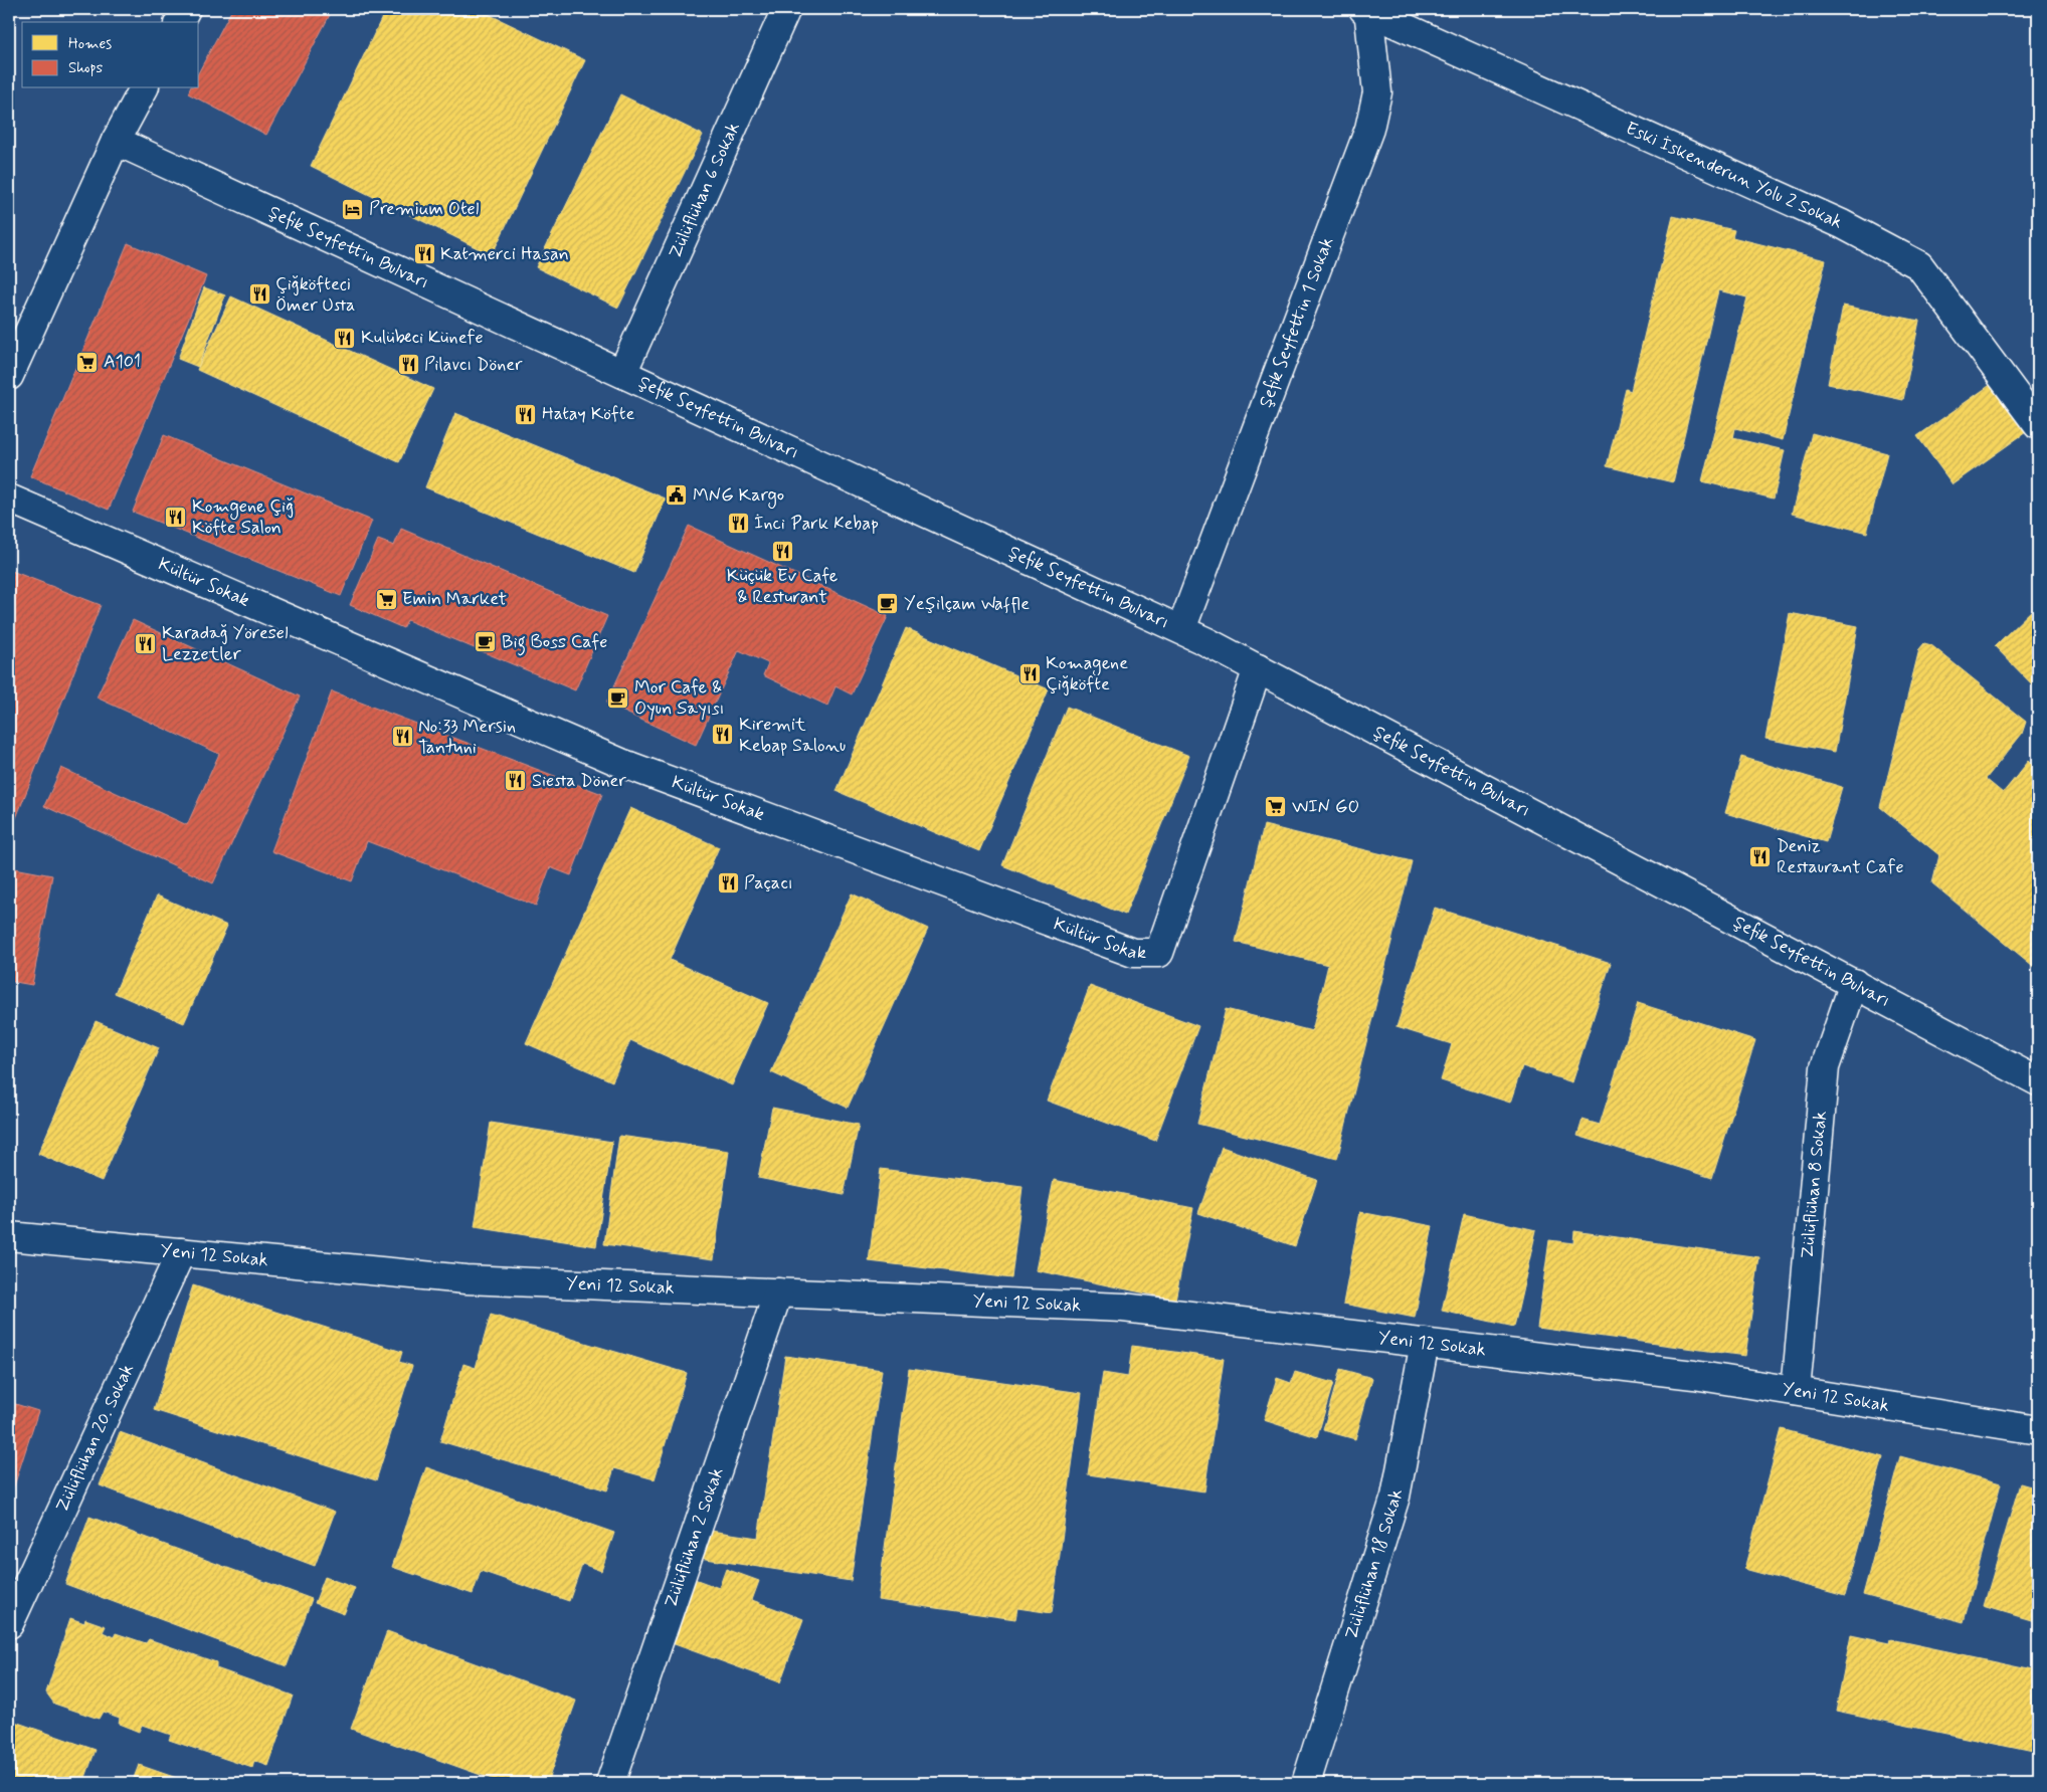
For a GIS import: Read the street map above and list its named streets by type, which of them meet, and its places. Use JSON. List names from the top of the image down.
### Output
{
  "streets": {
    "street": [
      "Eski İskenderun Yolu 2 Sokak",
      "Zülüflühan 6 Sokak",
      "Şefik Seyfettin Bulvarı",
      "Şefik Seyfettin 1 Sokak",
      "Kültür Sokak",
      "Zülüflühan 8 Sokak",
      "Yeni 12 Sokak",
      "Zülüflühan 20. Sokak",
      "Zülüflühan 2 Sokak",
      "Zülüflühan 18 Sokak"
    ]
  },
  "crossings": [
    ["Eski İskenderun Yolu 2 Sokak", "Şefik Seyfettin 1 Sokak"],
    ["Zülüflühan 6 Sokak", "Şefik Seyfettin Bulvarı"],
    ["Şefik Seyfettin Bulvarı", "Şefik Seyfettin 1 Sokak"],
    ["Şefik Seyfettin Bulvarı", "Kültür Sokak"],
    ["Şefik Seyfettin Bulvarı", "Zülüflühan 8 Sokak"],
    ["Zülüflühan 8 Sokak", "Yeni 12 Sokak"],
    ["Yeni 12 Sokak", "Zülüflühan 20. Sokak"],
    ["Yeni 12 Sokak", "Zülüflühan 2 Sokak"],
    ["Yeni 12 Sokak", "Zülüflühan 18 Sokak"]
  ],
  "places": {
    "hotel": ["Premium Otel"],
    "restaurant": [
      "Katmerci Hasan",
      "Çiğköfteci Ömer Usta",
      "Kulübeci Künefe",
      "Pilavcı Döner",
      "Hatay Köfte",
      "Komgene Çiğ Köfte Salon",
      "İnci Park Kebap",
      "Küçük Ev Cafe & Resturant",
      "Karadağ Yöresel Lezzetler",
      "Komagene Çiğköfte",
      "Kiremit Kebap Salonu",
      "No:33 Mersin Tantuni",
      "Siesta Döner",
      "Deniz Restaurant Cafe",
      "Paçacı"
    ],
    "supermarket": ["A101", "Emin Market", "WIN GO"],
    "public building": ["MNG Kargo"],
    "cafe": ["Yeşilçam Waffle", "Big Boss Cafe", "Mor Cafe & Oyun Sayısı"]
  },
  "legend": ["Homes", "Shops"]
}
